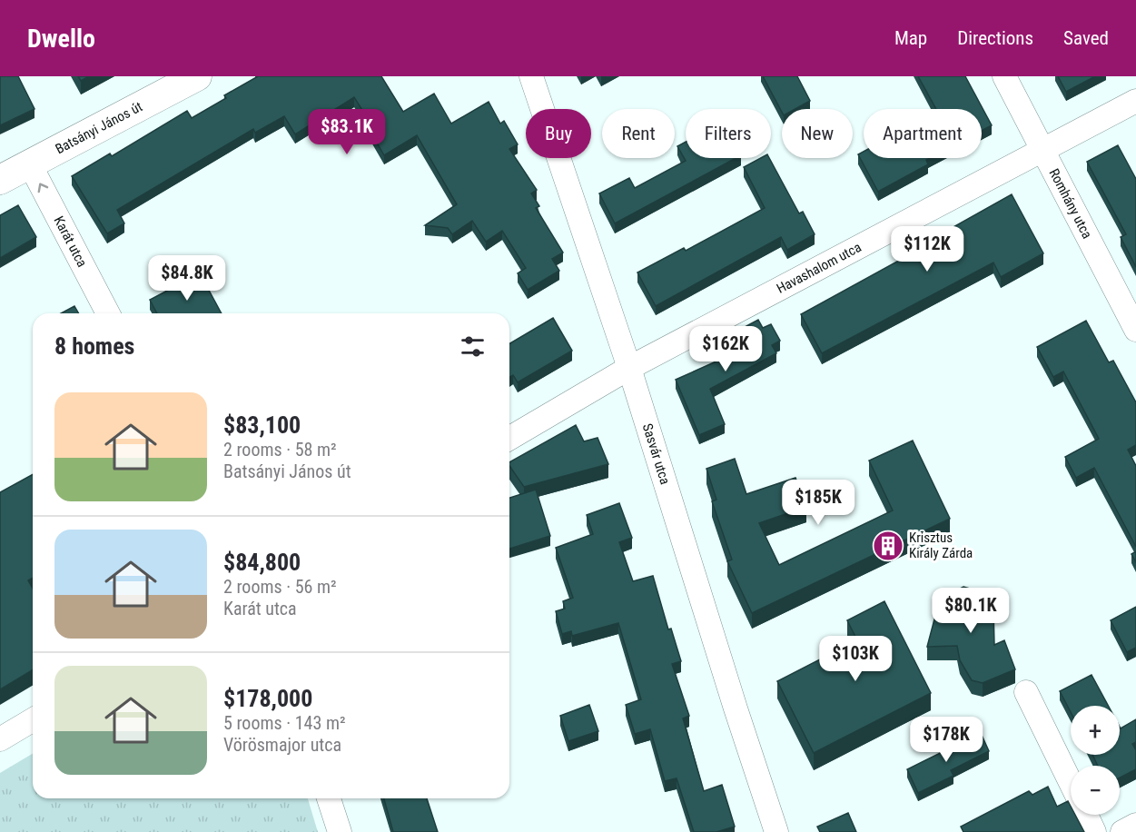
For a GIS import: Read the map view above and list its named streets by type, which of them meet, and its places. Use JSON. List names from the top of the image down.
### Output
{
  "streets": {
    "street": [
      "Batsányi János út",
      "Romhány utca",
      "Karát utca",
      "Havashalom utca",
      "Sasvár utca"
    ]
  },
  "crossings": [
    ["Batsányi János út", "Karát utca"],
    ["Romhány utca", "Havashalom utca"],
    ["Havashalom utca", "Sasvár utca"]
  ],
  "one_way": ["Karát utca"],
  "places": {
    "building": ["Krisztus Király Zárda"]
  },
  "page": {
    "header": "Dwello",
    "nav": ["Map", "Directions", "Saved"],
    "price": [
      "$83.1K",
      "$112K",
      "$84.8K",
      "$162K",
      "$185K",
      "$80.1K",
      "$103K",
      "$178K"
    ],
    "chip": [
      "Buy",
      "Rent",
      "Filters",
      "New",
      "Apartment"
    ],
    "heading": "8 homes",
    "list": [
      {
        "name": "$83,100",
        "note": "2 rooms · 58 m² · Batsányi János út"
      },
      {
        "name": "$84,800",
        "note": "2 rooms · 56 m² · Karát utca"
      },
      {
        "name": "$178,000",
        "note": "5 rooms · 143 m² · Vörösmajor utca"
      }
    ],
    "map_buttons": ["+", "−"]
  }
}
